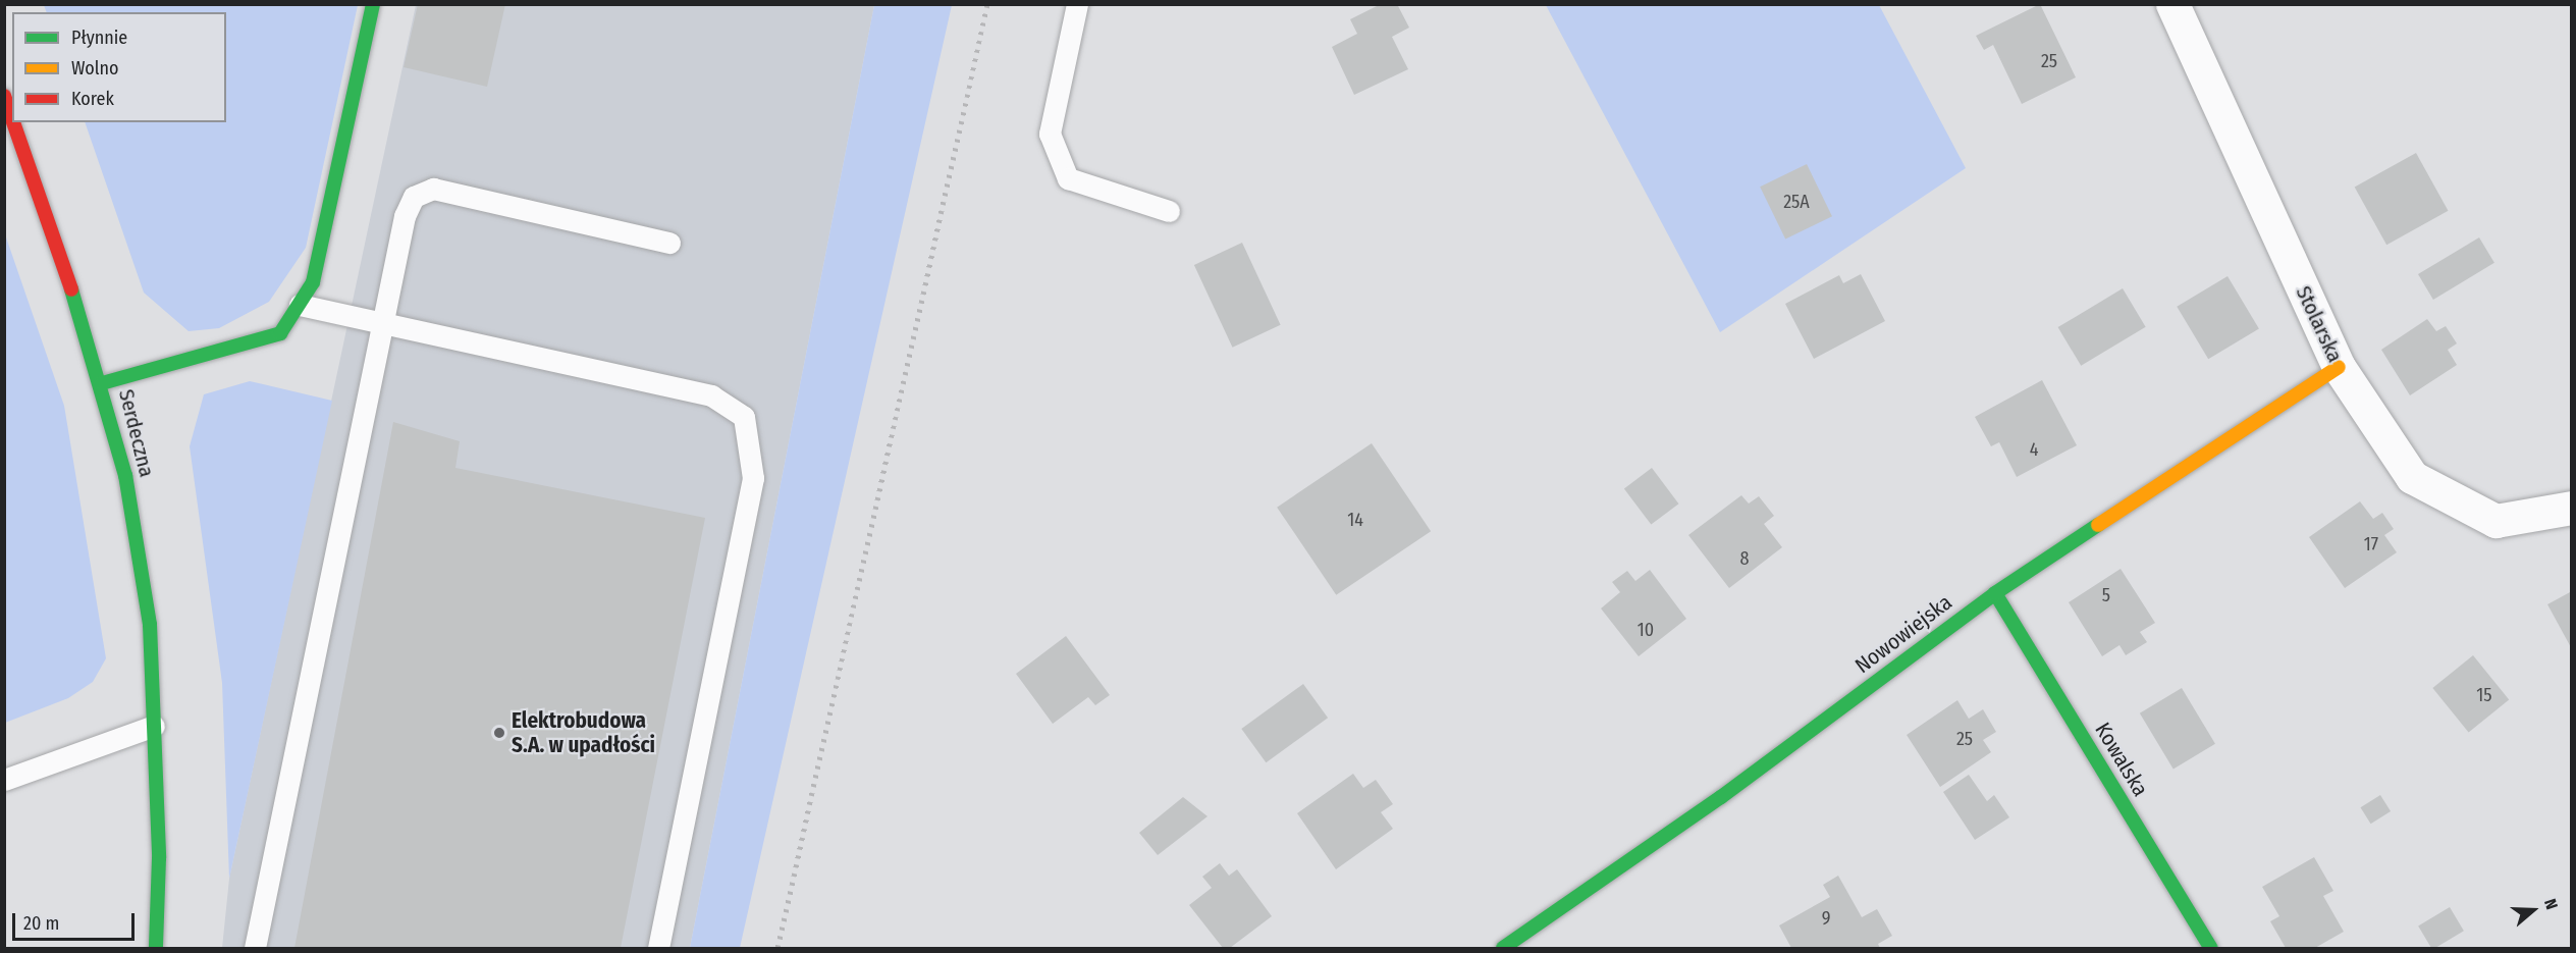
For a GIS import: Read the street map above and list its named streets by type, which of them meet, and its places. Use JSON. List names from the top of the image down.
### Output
{
  "streets": {
    "street": [
      "Stolarska",
      "Serdeczna",
      "Nowowiejska",
      "Kowalska"
    ]
  },
  "crossings": [
    ["Stolarska", "Nowowiejska"],
    ["Nowowiejska", "Kowalska"]
  ],
  "places": ["Elektrobudowa S.A. w upadłości"],
  "house_numbers": [
    "25",
    "25A",
    "4",
    "14",
    "17",
    "8",
    "5",
    "10",
    "15",
    "25",
    "9"
  ],
  "legend": ["Płynnie", "Wolno", "Korek"],
  "scale_bar": "20 m",
  "north": "right"
}
